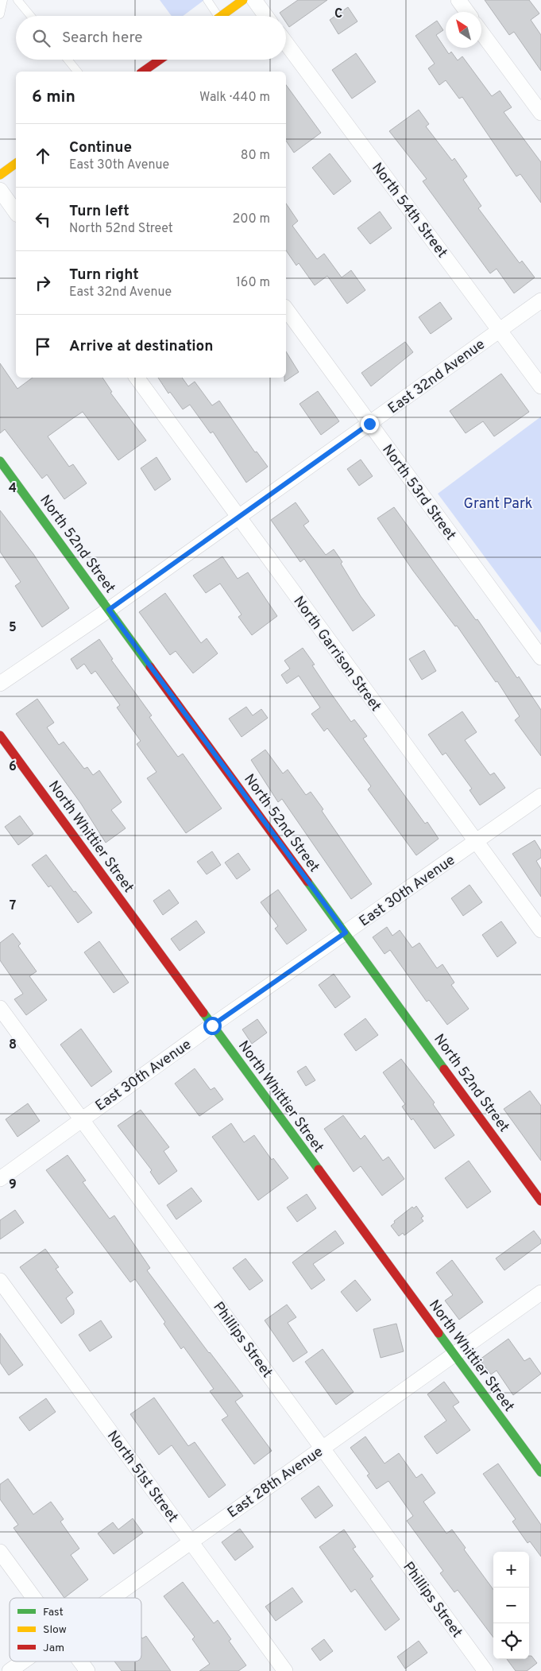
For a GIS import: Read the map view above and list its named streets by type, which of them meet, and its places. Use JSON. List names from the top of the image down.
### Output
{
  "streets": {
    "street": [
      "North 54th Street",
      "East 32nd Avenue",
      "North 53rd Street",
      "North 52nd Street",
      "North Garrison Street",
      "North Whittier Street",
      "East 30th Avenue",
      "Phillips Street",
      "North 51st Street",
      "East 28th Avenue"
    ]
  },
  "crossings": [
    ["North 54th Street", "East 32nd Avenue"],
    ["East 32nd Avenue", "North 53rd Street"],
    ["East 32nd Avenue", "North 52nd Street"],
    ["East 32nd Avenue", "North Garrison Street"],
    ["North 52nd Street", "East 30th Avenue"],
    ["North Garrison Street", "East 30th Avenue"],
    ["North Whittier Street", "East 30th Avenue"],
    ["North Whittier Street", "East 28th Avenue"],
    ["East 30th Avenue", "Phillips Street"],
    ["Phillips Street", "East 28th Avenue"],
    ["North 51st Street", "East 28th Avenue"]
  ],
  "parks": ["Grant Park"],
  "legend": ["Fast", "Slow", "Jam"],
  "north": "top left",
  "page": {
    "search": "Search here",
    "heading": ["6 min", "Walk · 440 m"],
    "list": [
      ["Continue", "East 30th Avenue", "80 m"],
      ["Turn left", "North 52nd Street", "200 m"],
      ["Turn right", "East 32nd Avenue", "160 m"],
      "Arrive at destination"
    ],
    "map_buttons": ["+", "−"]
  },
  "grid": {
    "columns": ["C"],
    "rows": [
      "4",
      "5",
      "6",
      "7",
      "8",
      "9"
    ]
  }
}
